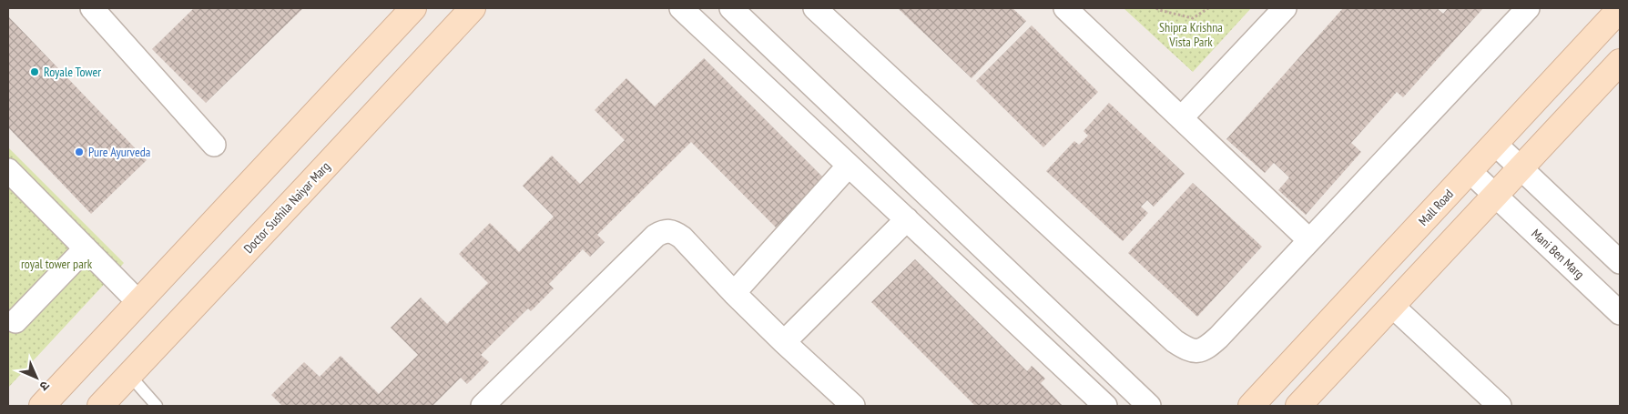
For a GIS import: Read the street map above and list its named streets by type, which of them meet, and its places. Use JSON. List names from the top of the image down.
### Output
{
  "streets": {
    "street": ["Doctor Sushila Naiyar Marg", "Mall Road", "Mani Ben Marg"]
  },
  "crossings": [
    ["Mall Road", "Mani Ben Marg"]
  ],
  "parks": ["Shipra Krishna Vista Park", "royal tower park"],
  "places": ["Royale Tower", "Pure Ayurveda"],
  "north": "bottom right"
}
